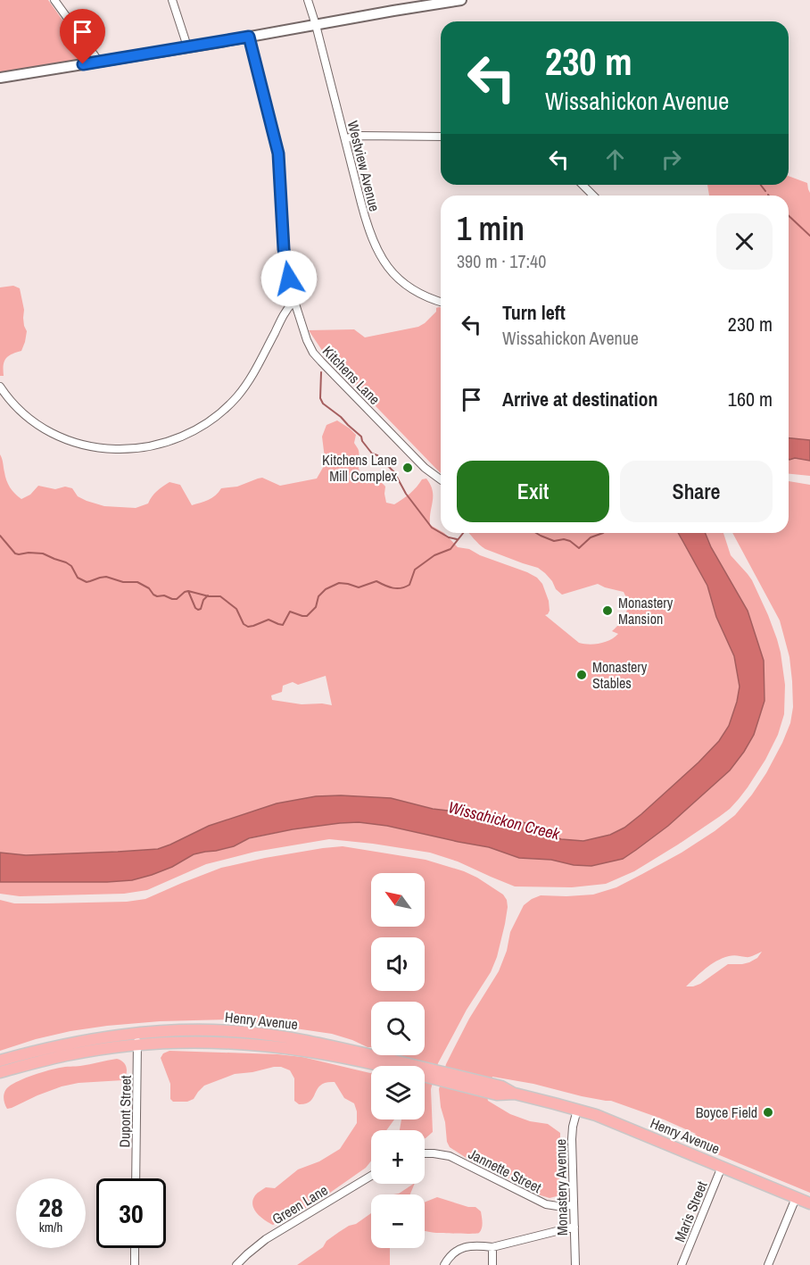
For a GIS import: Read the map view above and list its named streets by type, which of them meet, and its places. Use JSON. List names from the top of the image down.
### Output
{
  "streets": {
    "main road": ["Henry Avenue"],
    "street": [
      "Westview Avenue",
      "Kitchens Lane",
      "Dupont Street",
      "Jannette Street",
      "Monastery Avenue",
      "Green Lane",
      "Maris Street"
    ]
  },
  "crossings": [
    ["Henry Avenue", "Dupont Street"],
    ["Henry Avenue", "Monastery Avenue"],
    ["Henry Avenue", "Maris Street"],
    ["Jannette Street", "Monastery Avenue"]
  ],
  "water": ["Wissahickon Creek"],
  "places": [
    "Kitchens Lane Mill Complex",
    "Monastery Mansion",
    "Monastery Stables",
    "Boyce Field"
  ],
  "north": "top left",
  "page": {
    "turn": ["230 m", "Wissahickon Avenue"],
    "heading": ["1 min", "390 m · 17:40"],
    "list": [
      {
        "name": "Turn left",
        "note": "Wissahickon Avenue",
        "value": "230 m"
      },
      {
        "name": "Arrive at destination",
        "value": "160 m"
      }
    ],
    "buttons": ["Exit", "Share"],
    "map_buttons": ["+", "−"],
    "speed": "28 km/h",
    "limit": "30"
  }
}
